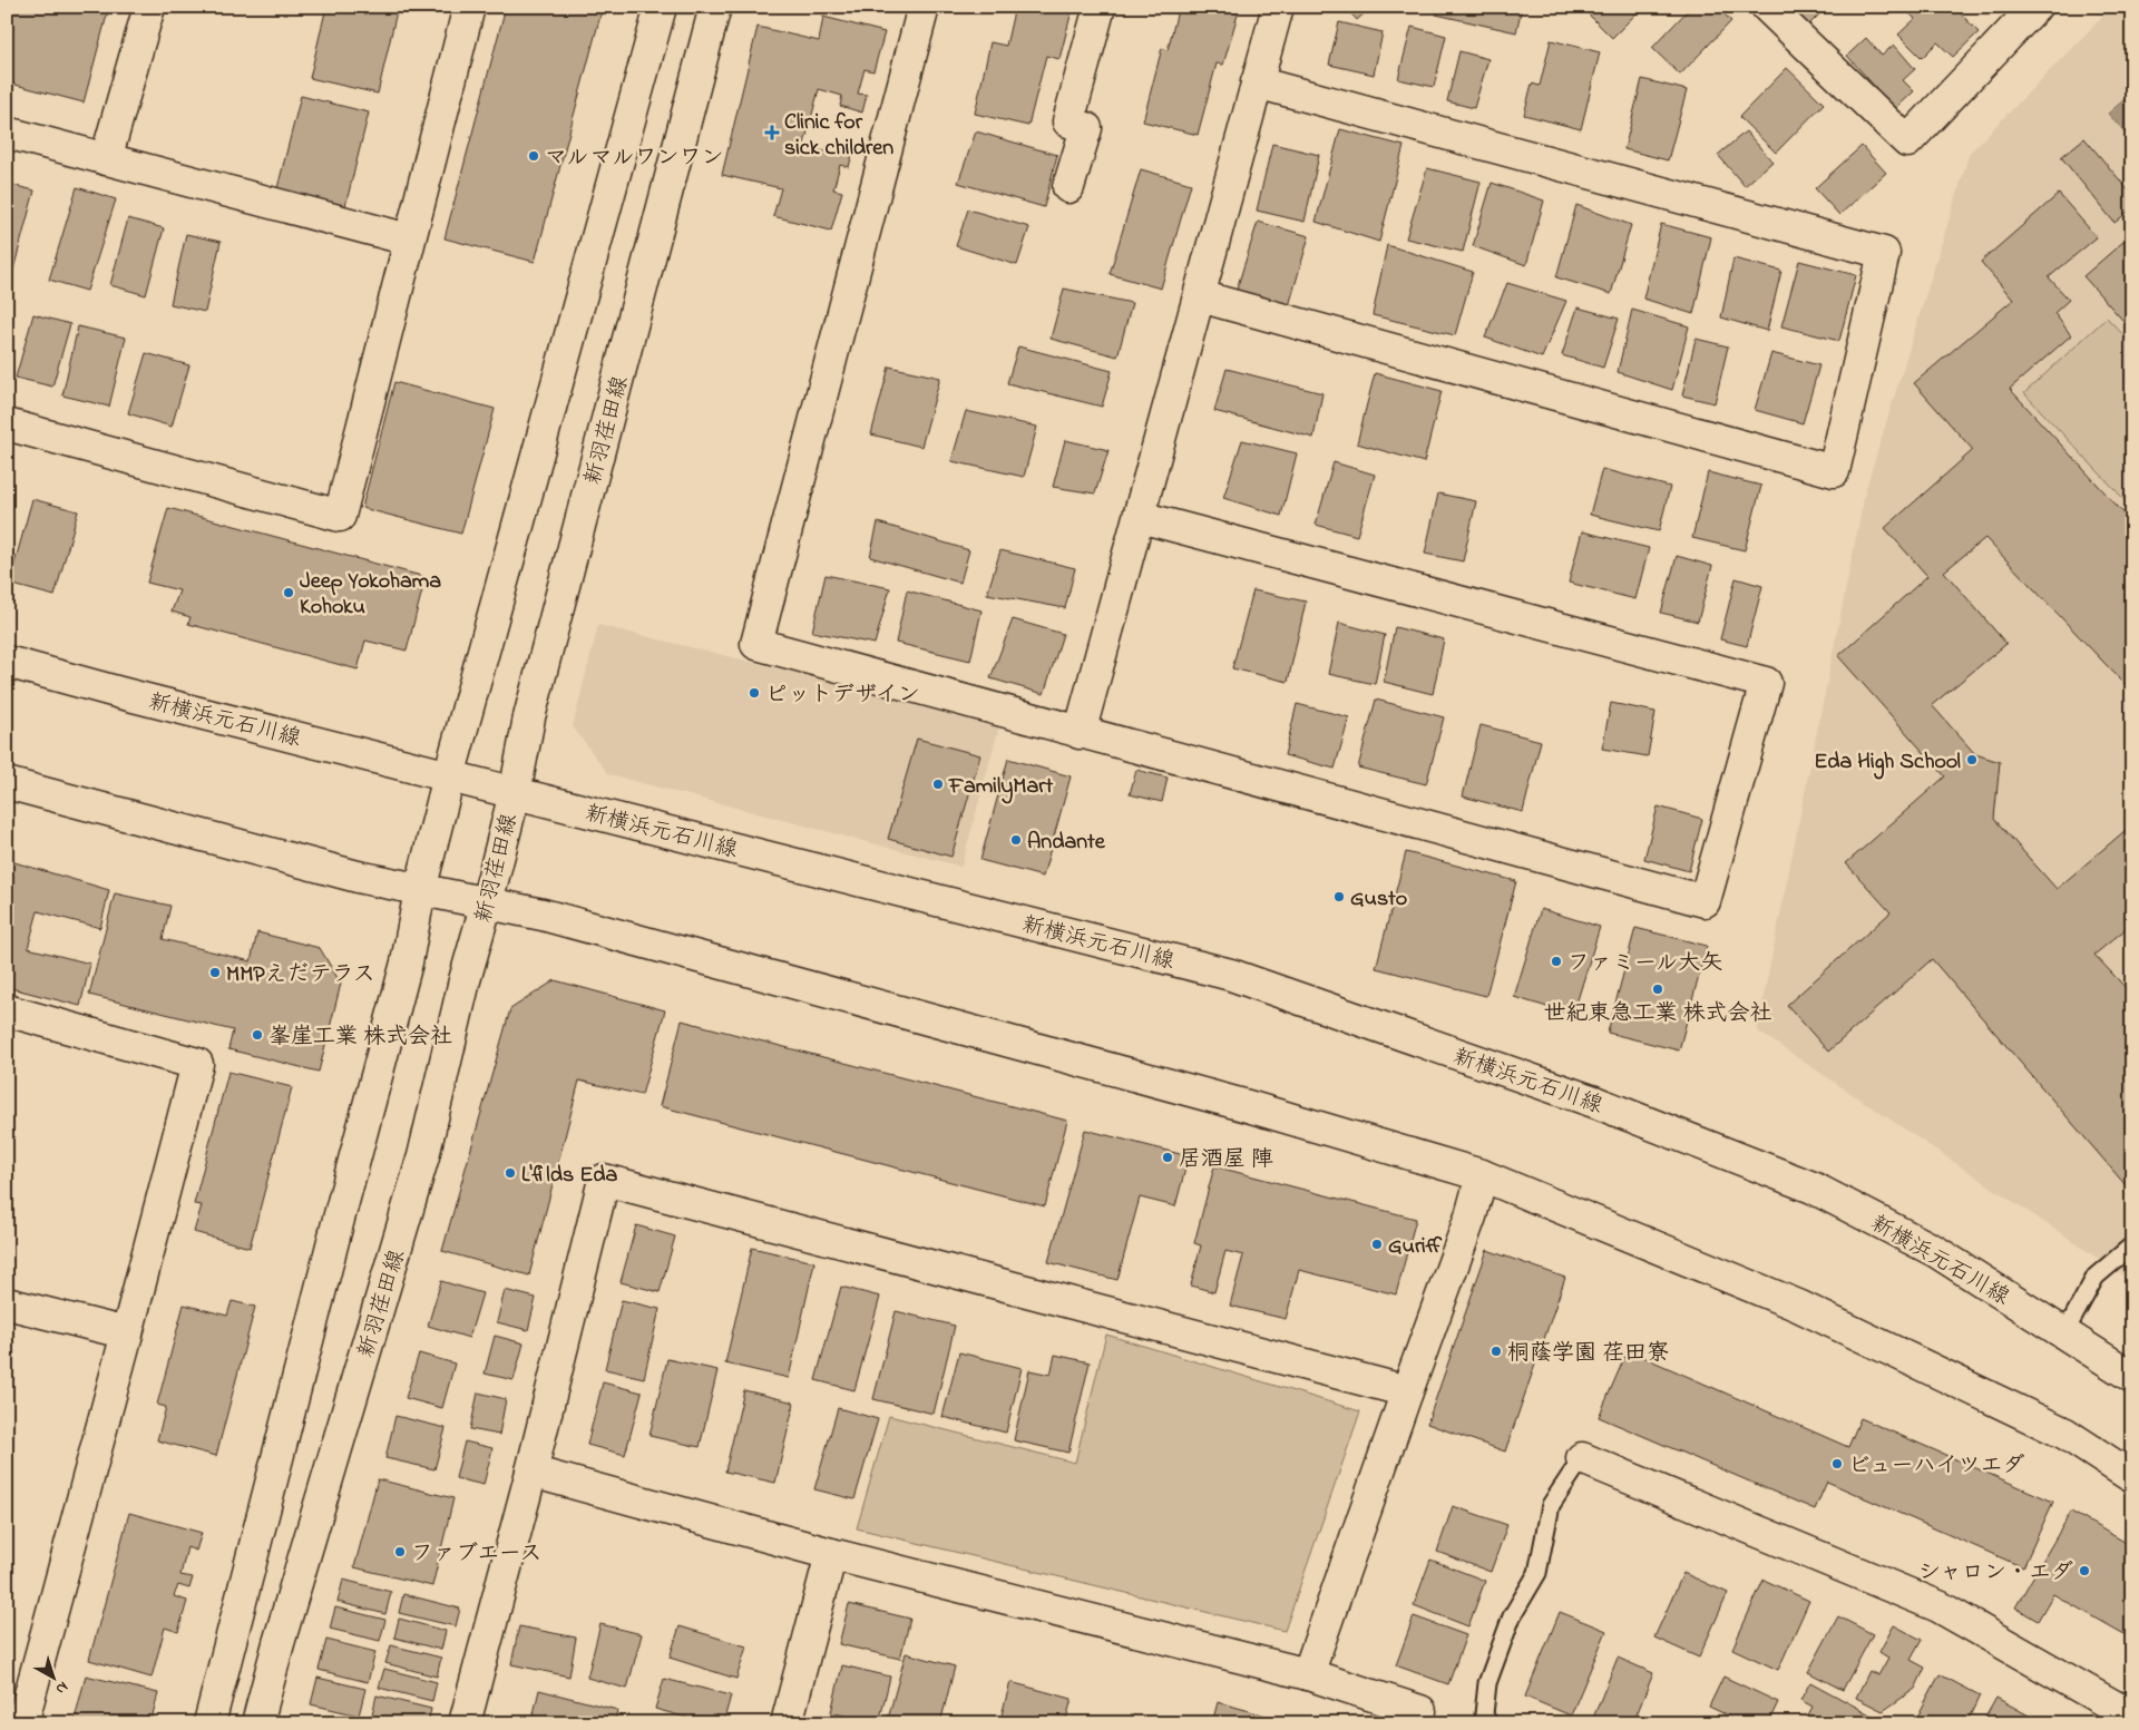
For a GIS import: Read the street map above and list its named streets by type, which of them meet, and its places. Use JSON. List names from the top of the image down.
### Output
{
  "streets": {
    "street": ["新羽荏田線", "新横浜元石川線"]
  },
  "crossings": [
    ["新羽荏田線", "新横浜元石川線"]
  ],
  "places": {
    "health": ["Clinic for sick children"],
    "other": [
      "マルマルワンワン",
      "Jeep Yokohama Kohoku",
      "ピットデザイン",
      "Eda High School",
      "FamilyMart",
      "Andante",
      "Gusto",
      "ファミール大矢",
      "MMPえだテラス",
      "世紀東急工業 株式会社",
      "峯崖工業 株式会社",
      "居酒屋 陣",
      "L'filds Eda",
      "Guriff",
      "桐蔭学園 荏田寮",
      "ビューハイツエダ",
      "ファブエース",
      "シャロン・エダ"
    ]
  },
  "north": "bottom right"
}
